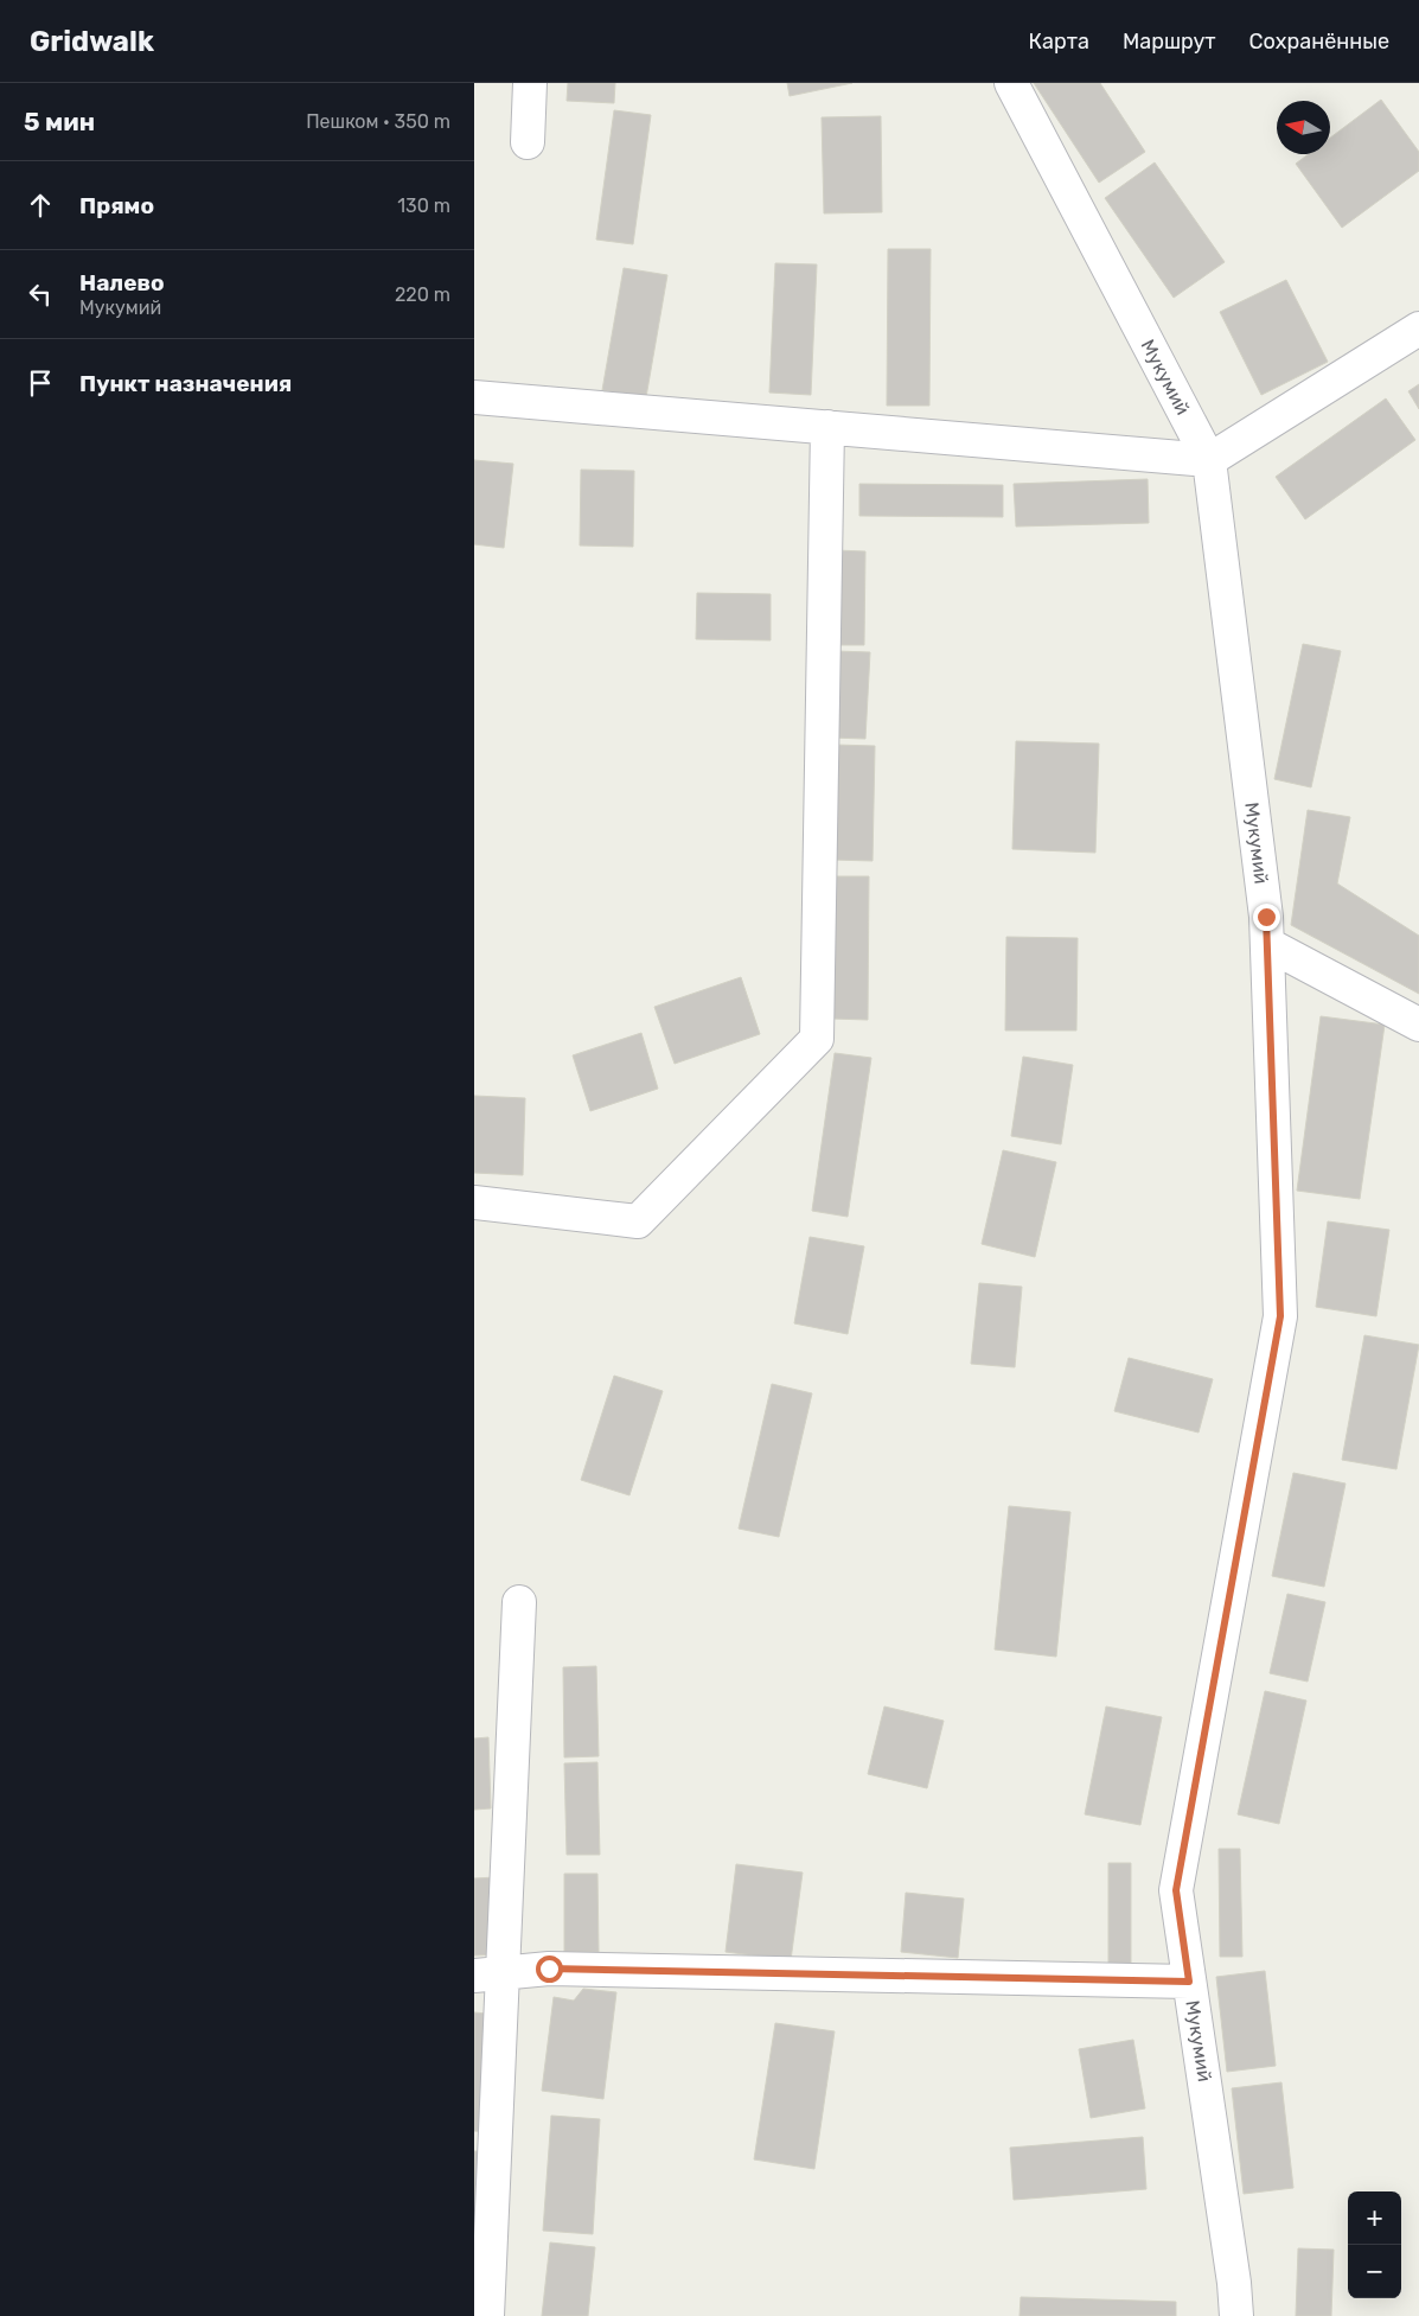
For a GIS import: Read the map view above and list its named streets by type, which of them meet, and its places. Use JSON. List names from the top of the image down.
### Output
{
  "streets": {
    "street": ["Мукумий"]
  },
  "north": "left",
  "page": {
    "header": "Gridwalk",
    "nav": ["Карта", "Маршрут", "Сохранённые"],
    "heading": ["5 мин", "Пешком · 350 m"],
    "list": [
      ["Прямо", "130 m"],
      ["Налево", "Мукумий", "220 m"],
      "Пункт назначения"
    ],
    "map_buttons": ["+", "−"]
  }
}
